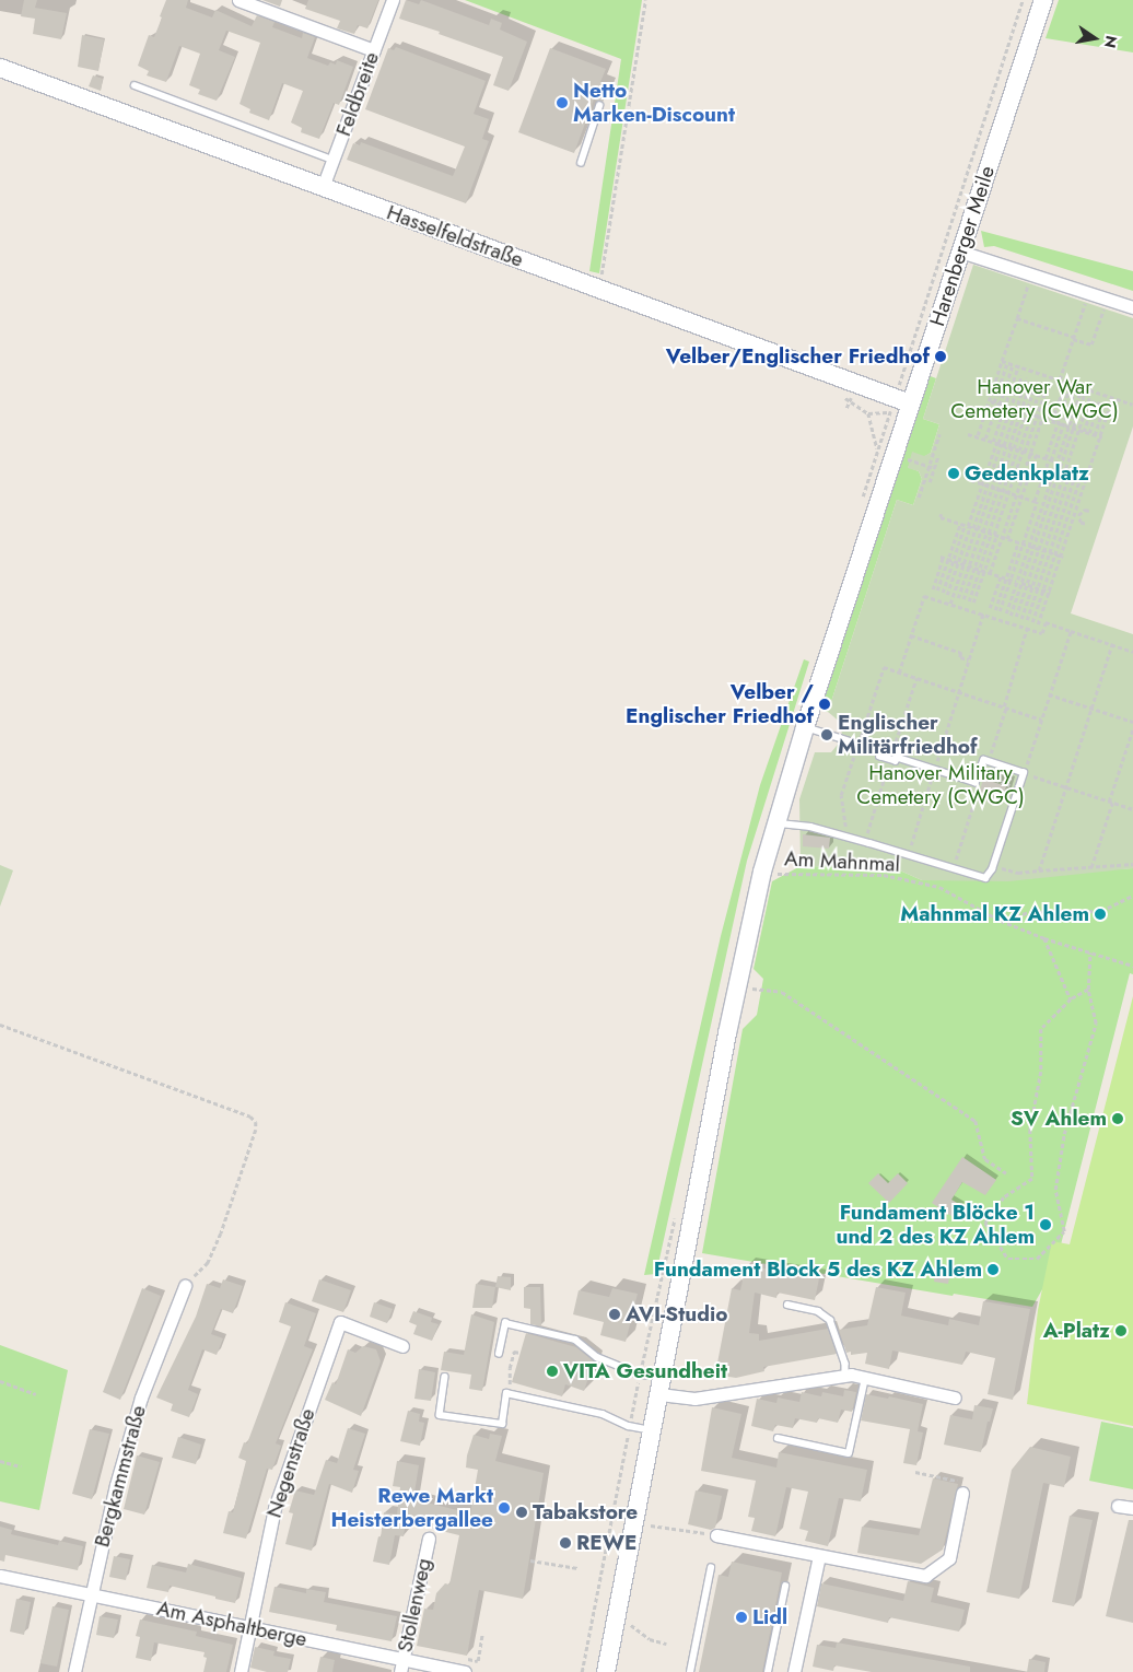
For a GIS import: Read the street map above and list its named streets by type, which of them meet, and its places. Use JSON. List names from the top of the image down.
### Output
{
  "streets": {
    "main road": ["Hasselfeldstraße", "Harenberger Meile"],
    "street": [
      "Feldbreite",
      "Negenstraße",
      "Bergkammstraße",
      "Stollenweg",
      "Am Asphaltberge"
    ],
    "path": ["Am Mahnmal"]
  },
  "crossings": [
    ["Feldbreite", "Hasselfeldstraße"],
    ["Hasselfeldstraße", "Harenberger Meile"],
    ["Harenberger Meile", "Am Mahnmal"],
    ["Negenstraße", "Am Asphaltberge"],
    ["Bergkammstraße", "Am Asphaltberge"],
    ["Stollenweg", "Am Asphaltberge"]
  ],
  "parks": ["Hanover War Cemetery (CWGC)", "Hanover Military Cemetery (CWGC)"],
  "places": [
    "Netto Marken-Discount",
    "Velber/Englischer Friedhof",
    "Gedenkplatz",
    "Velber / Englischer Friedhof",
    "Englischer Militärfriedhof",
    "Mahnmal KZ Ahlem",
    "SV Ahlem",
    "Fundament Blöcke 1 und 2 des KZ Ahlem",
    "Fundament Block 5 des KZ Ahlem",
    "AVI-Studio",
    "A-Platz",
    "VITA Gesundheit",
    "Rewe Markt Heisterbergallee",
    "Tabakstore",
    "REWE",
    "Lidl"
  ],
  "north": "right"
}
